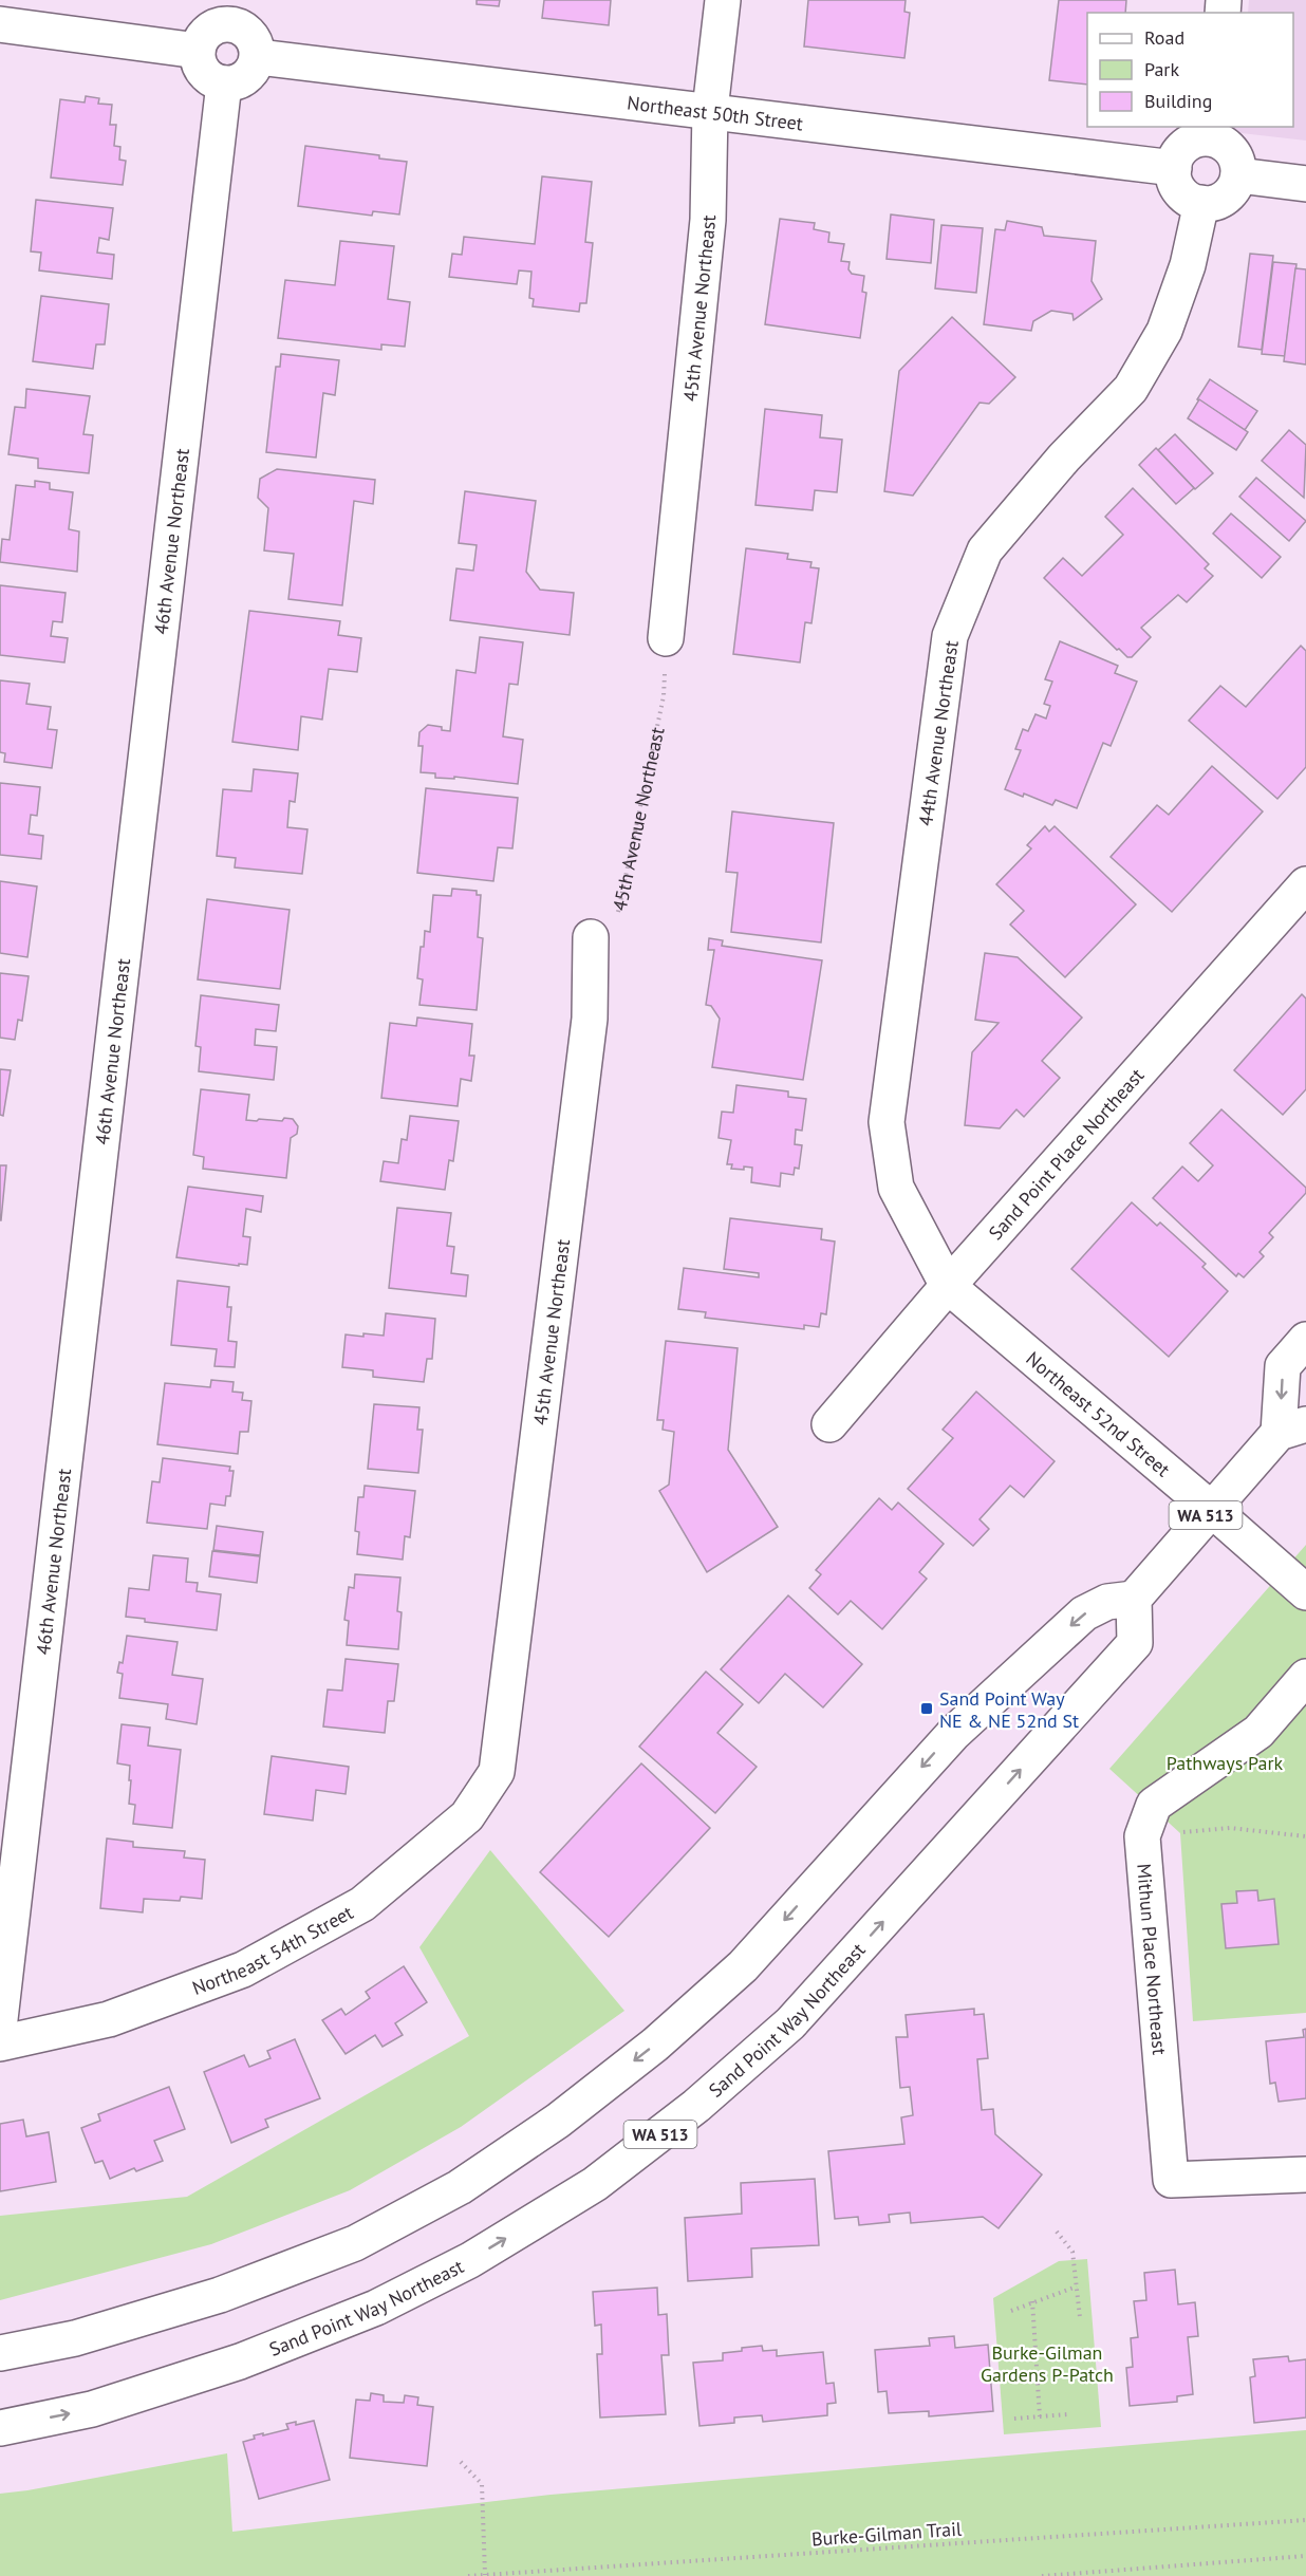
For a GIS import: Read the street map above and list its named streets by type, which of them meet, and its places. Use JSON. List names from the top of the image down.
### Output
{
  "streets": {
    "street": [
      "Northeast 50th Street",
      "45th Avenue Northeast",
      "46th Avenue Northeast",
      "44th Avenue Northeast",
      "Sand Point Place Northeast",
      "Northeast 52nd Street",
      "WA 513",
      "Northeast 54th Street",
      "Mithun Place Northeast",
      "Sand Point Way Northeast"
    ],
    "path": ["Burke-Gilman Trail"]
  },
  "crossings": [
    ["Northeast 50th Street", "45th Avenue Northeast"],
    ["Northeast 50th Street", "46th Avenue Northeast"],
    ["Northeast 50th Street", "44th Avenue Northeast"],
    ["45th Avenue Northeast", "Northeast 54th Street"],
    ["44th Avenue Northeast", "Sand Point Place Northeast"],
    ["44th Avenue Northeast", "Northeast 52nd Street"],
    ["Sand Point Place Northeast", "Northeast 52nd Street"],
    ["Northeast 52nd Street", "WA 513"],
    ["WA 513", "Sand Point Way Northeast"]
  ],
  "parks": ["Pathways Park", "Burke-Gilman Gardens P-Patch"],
  "places": {
    "transit": ["Sand Point Way NE & NE 52nd St"]
  },
  "legend": ["Road", "Park", "Building"]
}
